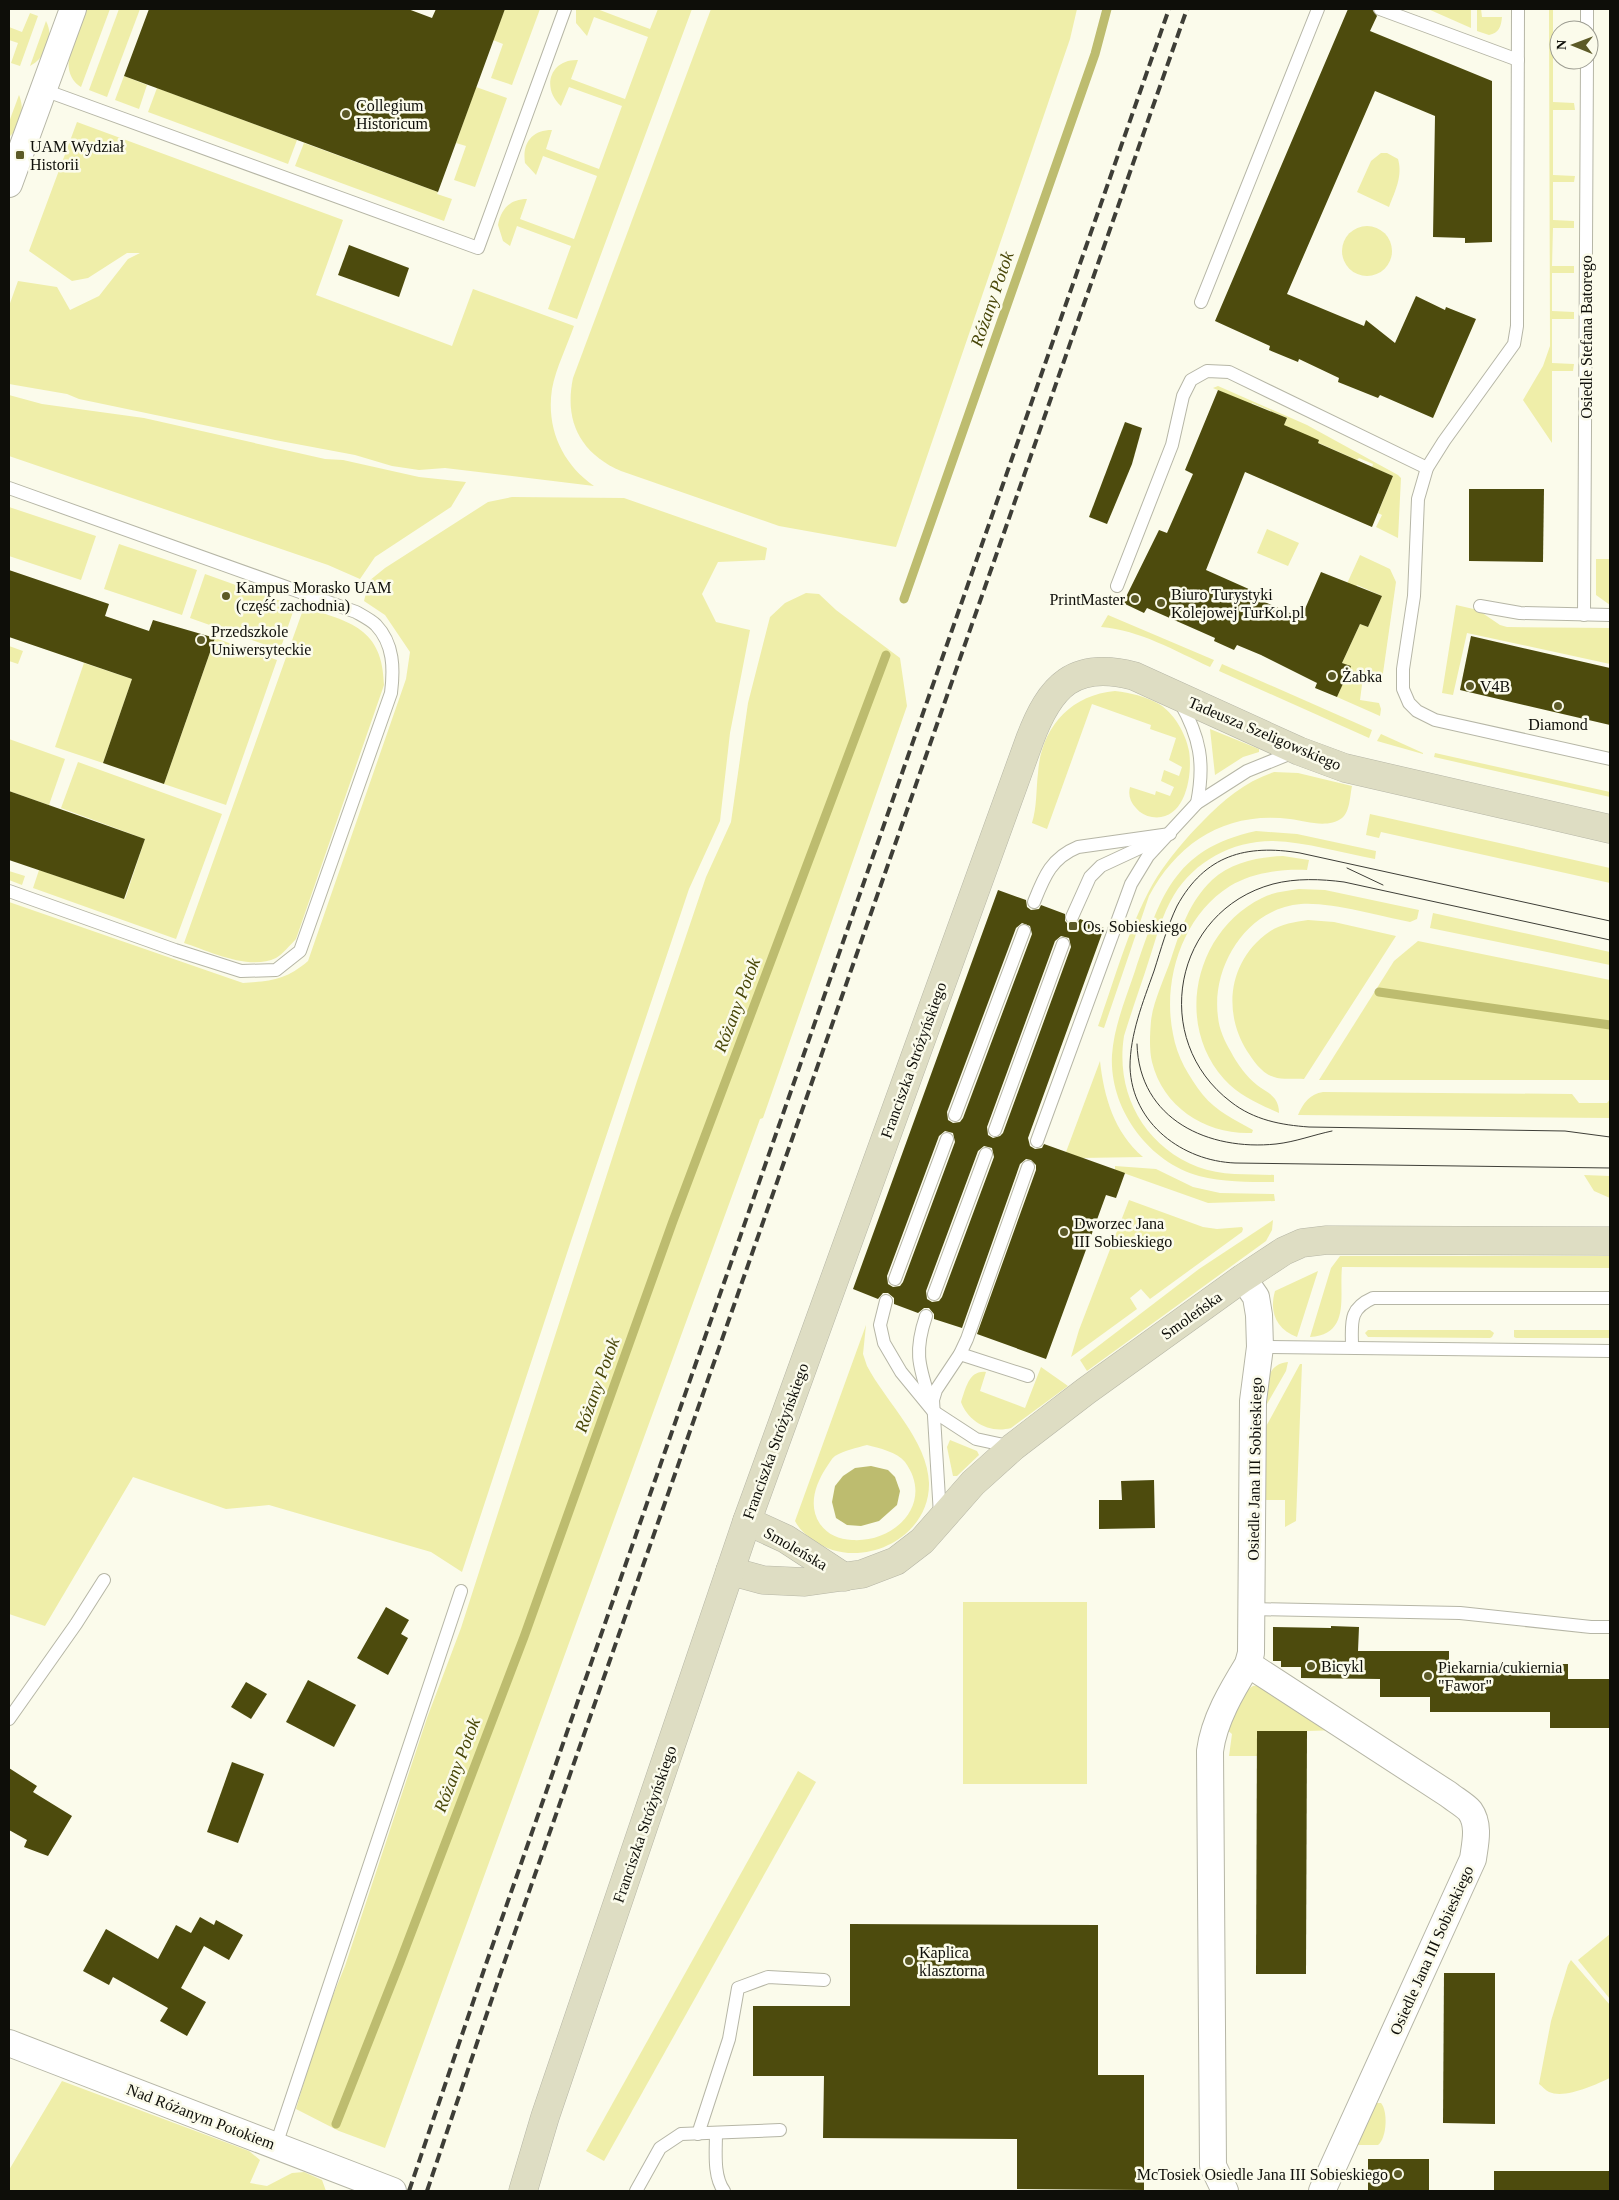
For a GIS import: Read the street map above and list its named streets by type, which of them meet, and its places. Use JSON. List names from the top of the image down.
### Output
{
  "streets": {
    "street": [
      "Tadeusza Szeligowskiego",
      "Franciszka Stróżyńskiego",
      "Smoleńska",
      "Osiedle Jana III Sobieskiego",
      "Nad Różanym Potokiem"
    ],
    "lane": ["Osiedle Stefana Batorego"]
  },
  "crossings": [
    ["Tadeusza Szeligowskiego", "Franciszka Stróżyńskiego"],
    ["Franciszka Stróżyńskiego", "Smoleńska"],
    ["Smoleńska", "Osiedle Jana III Sobieskiego"]
  ],
  "water": ["Różany Potok"],
  "places": {
    "other": [
      "Collegium Historicum",
      "Kampus Morasko UAM (część zachodnia)",
      "PrintMaster",
      "Biuro Turystyki Kolejowej TurKol.pl",
      "Przedszkole Uniwersyteckie",
      "Żabka",
      "V4B",
      "Diamond",
      "Dworzec Jana III Sobieskiego",
      "Bicykl",
      "Piekarnia/cukiernia \"Fawor\"",
      "Kaplica klasztorna",
      "McTosiek Osiedle Jana III Sobieskiego"
    ],
    "transit": ["UAM Wydział Historii", "Os. Sobieskiego"]
  },
  "north": "left"
}
